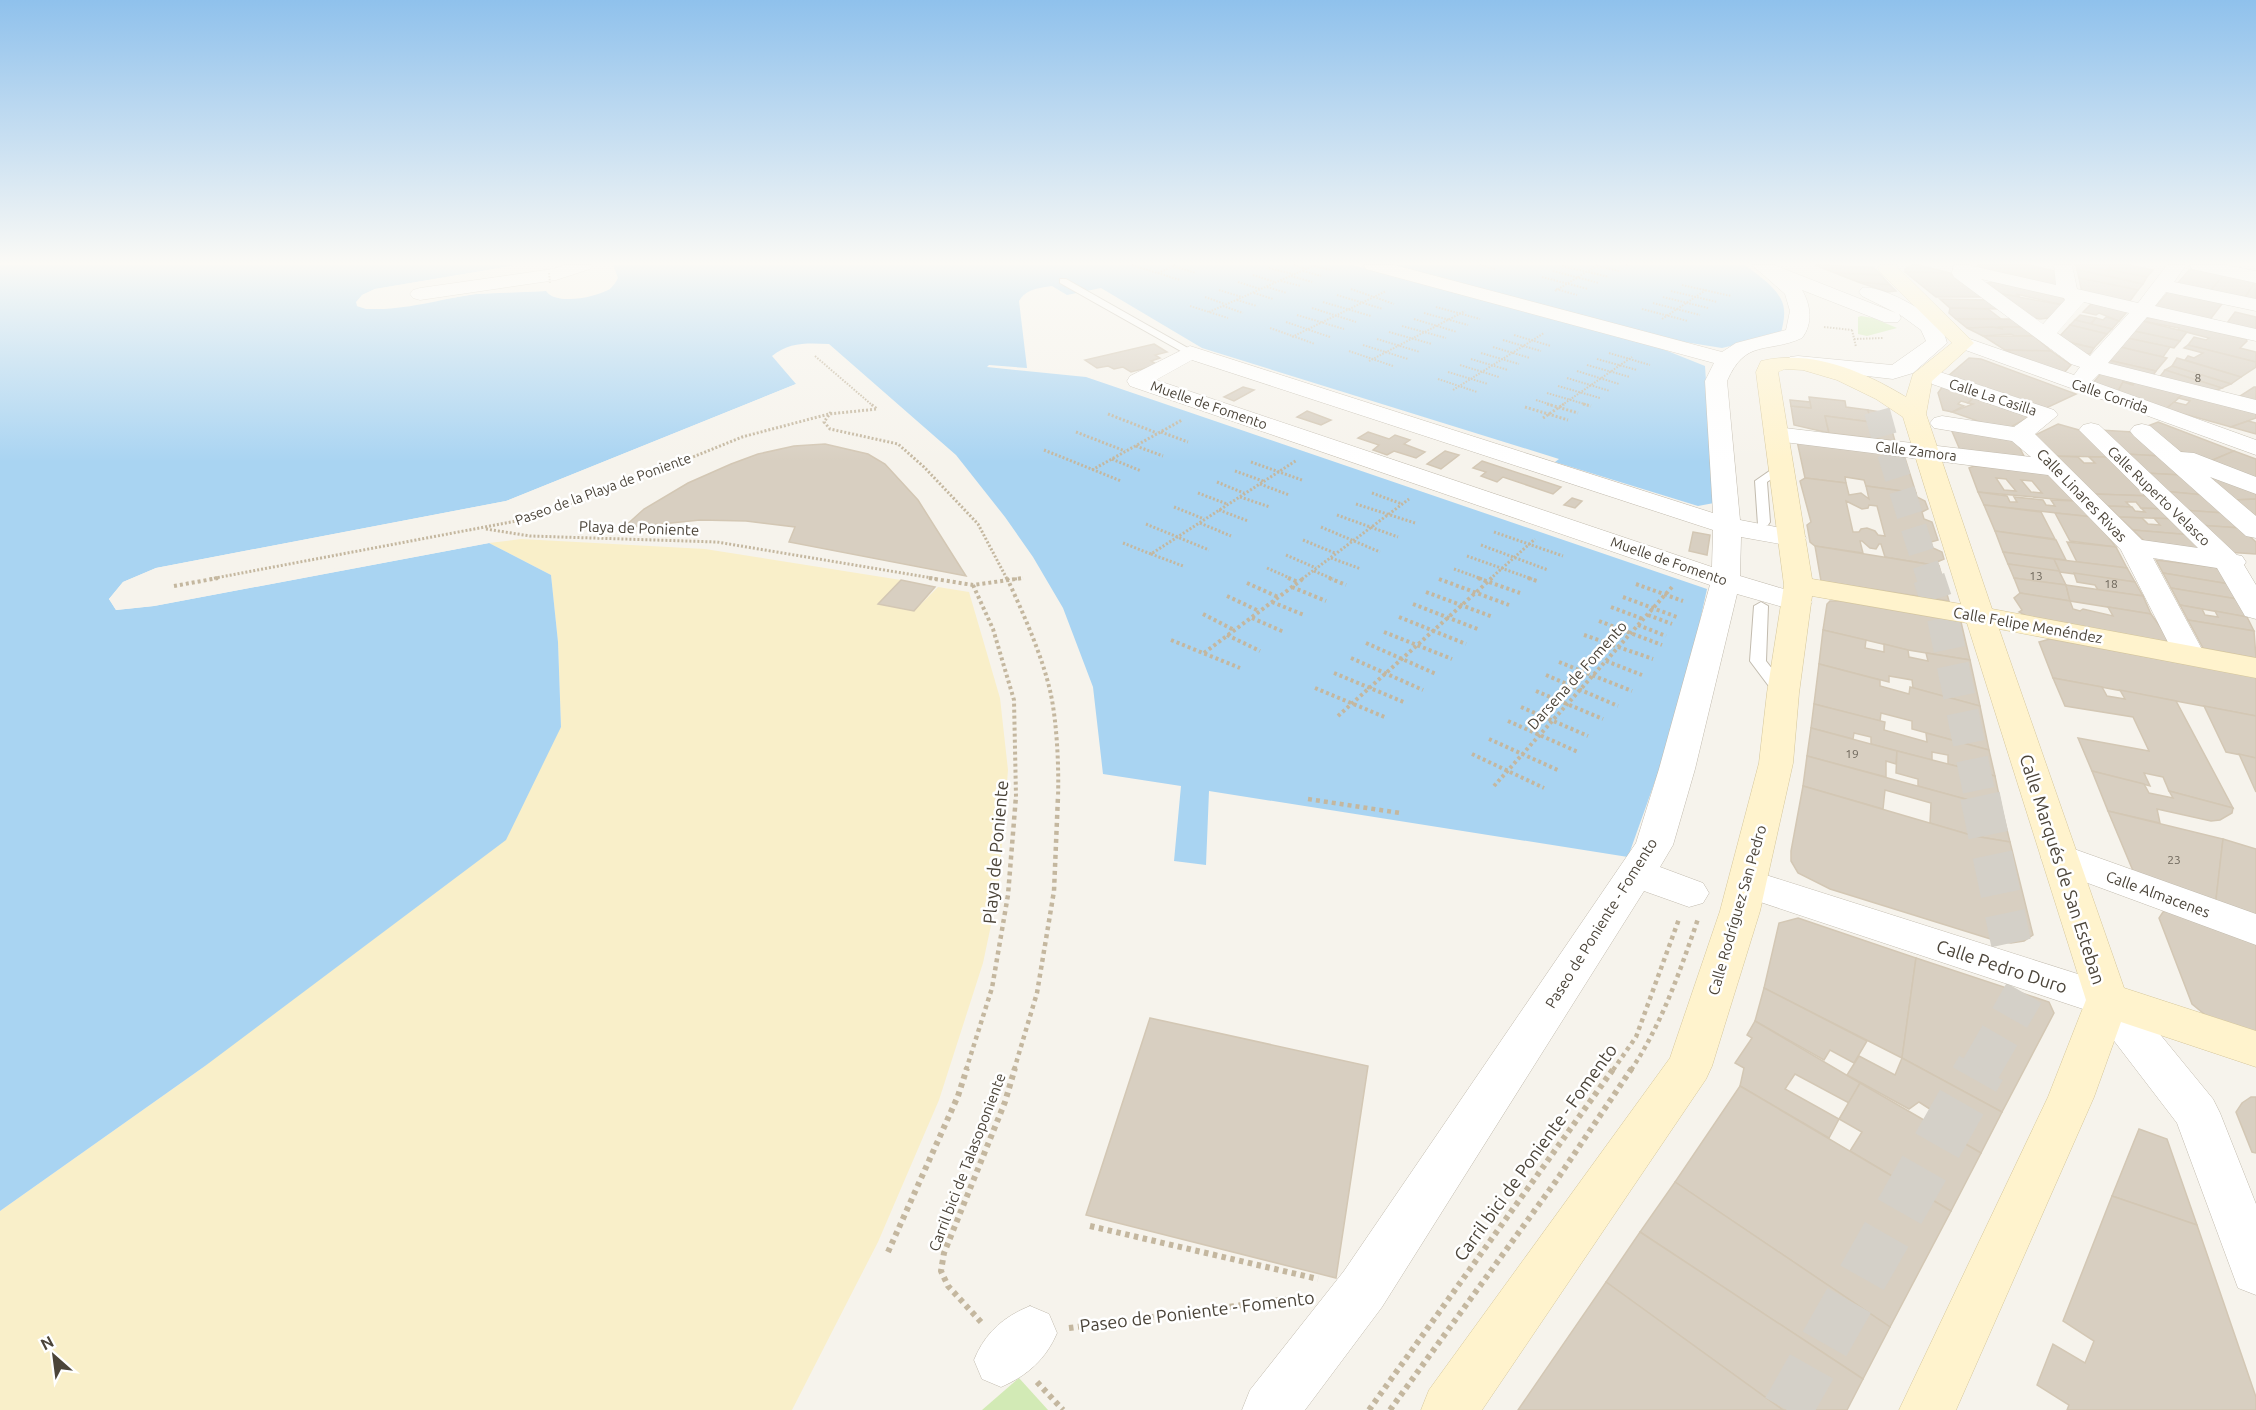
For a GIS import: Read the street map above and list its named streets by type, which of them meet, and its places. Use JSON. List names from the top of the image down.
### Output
{
  "streets": {
    "street": [
      "Calle Corrida",
      "Calle La Casilla",
      "Muelle de Fomento",
      "Calle Zamora",
      "Calle Linares Rivas",
      "Calle Ruperto Velasco",
      "Calle Felipe Menéndez",
      "Calle Marqués de San Esteban",
      "Calle Almacenes",
      "Calle Rodríguez San Pedro",
      "Paseo de Poniente - Fomento",
      "Calle Pedro Duro"
    ],
    "path": [
      "Paseo de la Playa de Poniente",
      "Playa de Poniente",
      "Darsena de Fomento",
      "Carril bici de Poniente - Fomento",
      "Carril bici de Talasoponiente"
    ]
  },
  "crossings": [
    ["Calle Corrida", "Calle Marqués de San Esteban"],
    ["Calle La Casilla", "Calle Linares Rivas"],
    ["Muelle de Fomento", "Calle Felipe Menéndez"],
    ["Muelle de Fomento", "Calle Rodríguez San Pedro"],
    ["Muelle de Fomento", "Paseo de Poniente - Fomento"],
    ["Calle Zamora", "Calle Linares Rivas"],
    ["Calle Zamora", "Calle Marqués de San Esteban"],
    ["Calle Zamora", "Calle Rodríguez San Pedro"],
    ["Paseo de la Playa de Poniente", "Playa de Poniente"],
    ["Paseo de la Playa de Poniente", "Carril bici de Talasoponiente"],
    ["Calle Linares Rivas", "Calle Felipe Menéndez"],
    ["Playa de Poniente", "Carril bici de Talasoponiente"],
    ["Calle Felipe Menéndez", "Calle Marqués de San Esteban"],
    ["Calle Felipe Menéndez", "Calle Rodríguez San Pedro"],
    ["Calle Marqués de San Esteban", "Calle Almacenes"],
    ["Calle Marqués de San Esteban", "Calle Pedro Duro"],
    ["Calle Rodríguez San Pedro", "Calle Pedro Duro"],
    ["Paseo de Poniente - Fomento", "Carril bici de Talasoponiente"]
  ],
  "house_numbers": [
    "8",
    "13",
    "18",
    "19",
    "23"
  ],
  "north": "top left"
}
